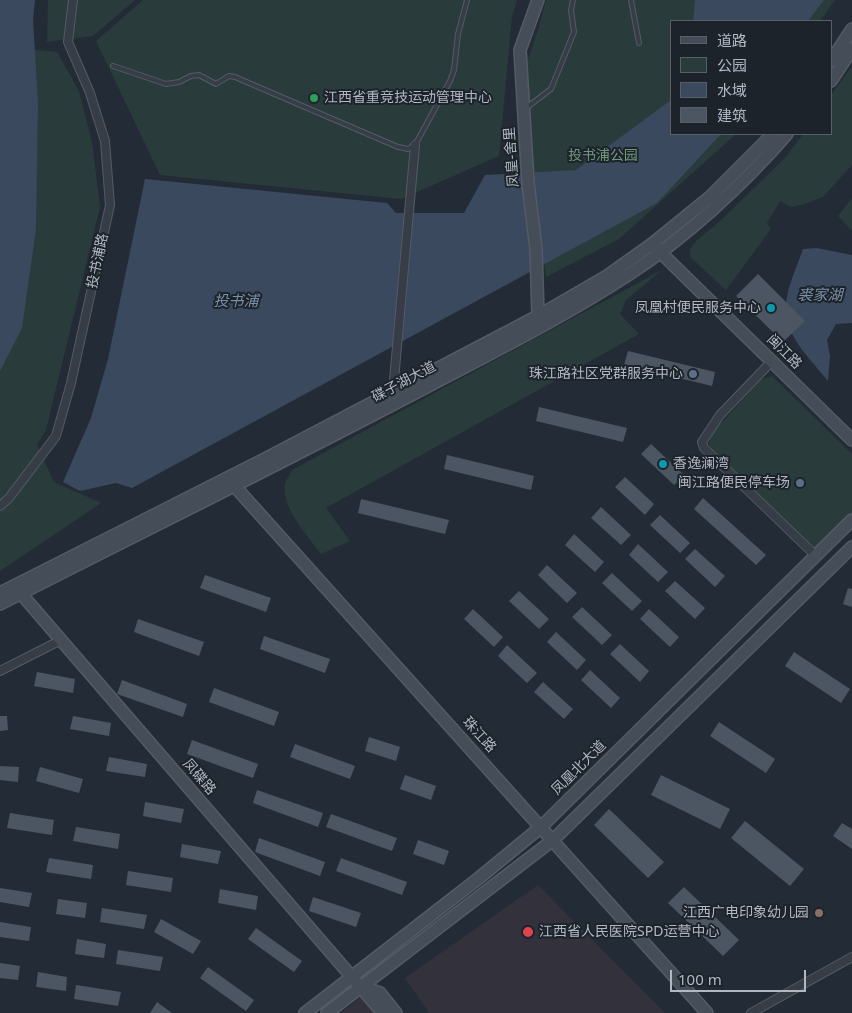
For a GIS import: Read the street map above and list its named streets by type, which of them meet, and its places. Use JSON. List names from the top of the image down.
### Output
{
  "streets": {
    "main road": [
      "凤皇-舍里",
      "闽江路",
      "碟子湖大道",
      "珠江路",
      "凤凰北大道",
      "凤碟路"
    ],
    "street": ["投书浦路"]
  },
  "crossings": [
    ["凤皇-舍里", "碟子湖大道"],
    ["闽江路", "碟子湖大道"],
    ["碟子湖大道", "珠江路"],
    ["碟子湖大道", "凤碟路"],
    ["珠江路", "凤凰北大道"],
    ["凤凰北大道", "凤碟路"]
  ],
  "water": ["裘家湖", "投书浦"],
  "parks": ["投书浦公园"],
  "places": [
    "江西省重竞技运动管理中心",
    "凤凰村便民服务中心",
    "珠江路社区党群服务中心",
    "香逸澜湾",
    "闽江路便民停车场",
    "江西广电印象幼儿园",
    "江西省人民医院SPD运营中心"
  ],
  "legend": [
    "道路",
    "公园",
    "水域",
    "建筑"
  ],
  "scale_bar": "100 m"
}
